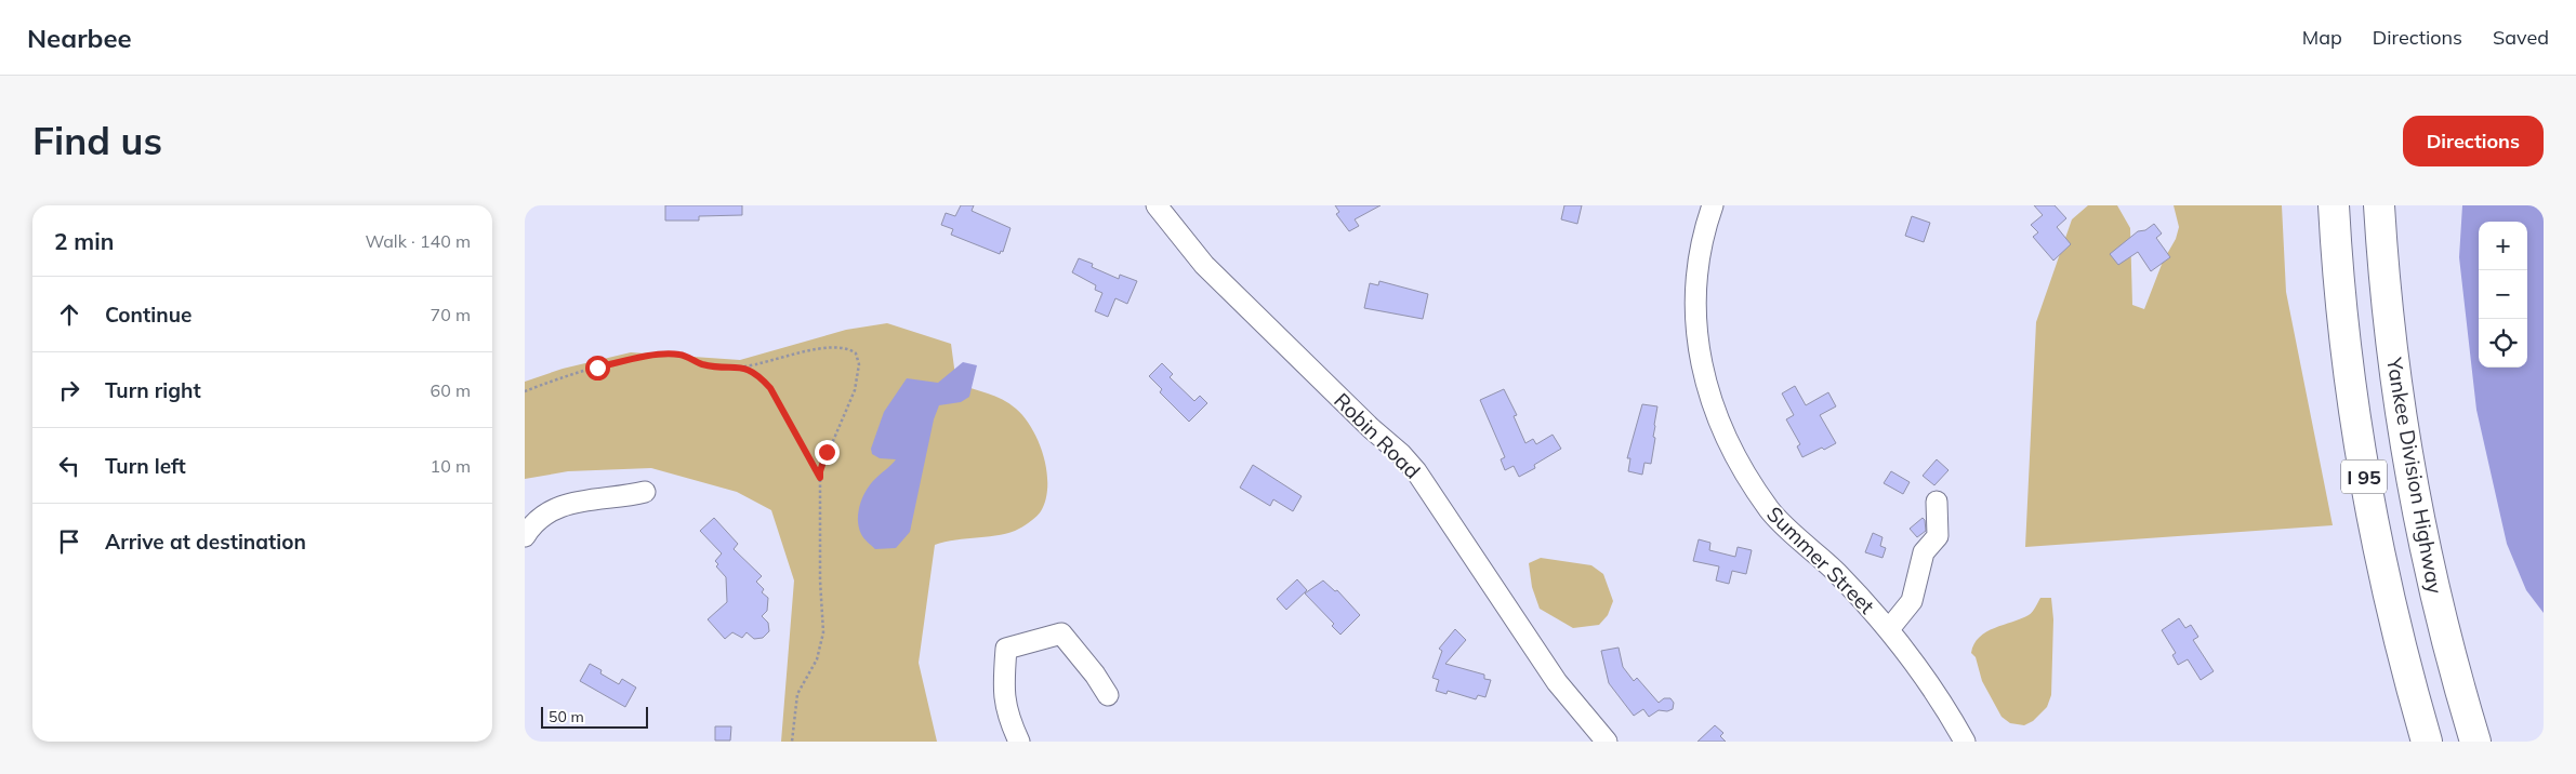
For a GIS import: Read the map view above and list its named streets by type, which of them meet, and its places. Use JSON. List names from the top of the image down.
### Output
{
  "streets": {
    "highway": ["Yankee Division Highway", "I 95"],
    "street": ["Robin Road", "Summer Street"]
  },
  "scale_bar": "50 m",
  "page": {
    "header": "Nearbee",
    "nav": ["Map", "Directions", "Saved"],
    "buttons": "Directions",
    "title": "Find us",
    "heading": ["2 min", "Walk · 140 m"],
    "map_buttons": ["+", "−"],
    "list": [
      ["Continue", "70 m"],
      ["Turn right", "60 m"],
      ["Turn left", "10 m"],
      "Arrive at destination"
    ],
    "scale": "50 m"
  }
}
